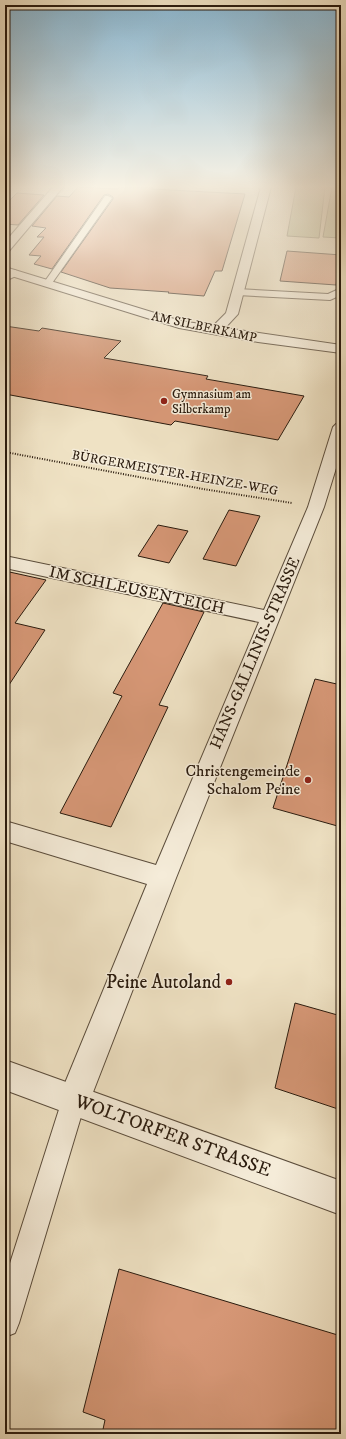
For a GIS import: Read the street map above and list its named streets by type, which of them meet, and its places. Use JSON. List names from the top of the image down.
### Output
{
  "streets": {
    "street": [
      "AM SILBERKAMP",
      "IM SCHLEUSENTEICH",
      "HANS-GALLINIS-STRASSE",
      "WOLTORFER STRASSE"
    ],
    "path": ["BÜRGERMEISTER-HEINZE-WEG"]
  },
  "crossings": [
    ["BÜRGERMEISTER-HEINZE-WEG", "HANS-GALLINIS-STRASSE"],
    ["IM SCHLEUSENTEICH", "HANS-GALLINIS-STRASSE"],
    ["HANS-GALLINIS-STRASSE", "WOLTORFER STRASSE"]
  ],
  "places": ["Gymnasium am Silberkamp", "Christengemeinde Schalom Peine", "Peine Autoland"]
}
